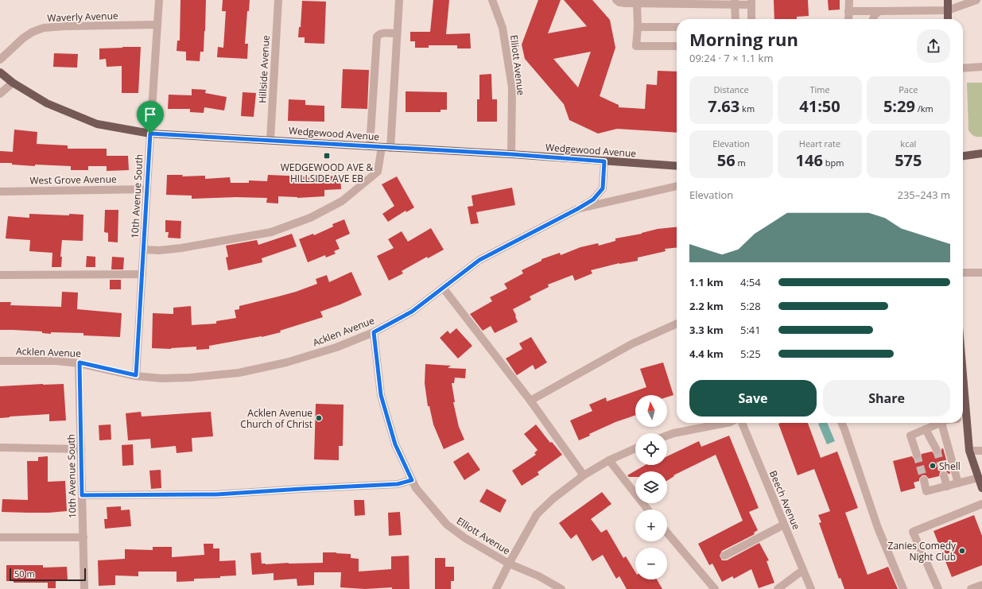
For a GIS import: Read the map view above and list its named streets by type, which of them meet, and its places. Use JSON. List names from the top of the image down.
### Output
{
  "streets": {
    "main road": ["Wedgewood Avenue"],
    "street": [
      "Waverly Avenue",
      "Elliott Avenue",
      "Hillside Avenue",
      "West Grove Avenue",
      "10th Avenue South",
      "Acklen Avenue",
      "Beech Avenue"
    ]
  },
  "crossings": [
    ["Waverly Avenue", "10th Avenue South"],
    ["Elliott Avenue", "Wedgewood Avenue"],
    ["Elliott Avenue", "Acklen Avenue"],
    ["Hillside Avenue", "Wedgewood Avenue"],
    ["Wedgewood Avenue", "10th Avenue South"],
    ["West Grove Avenue", "10th Avenue South"],
    ["10th Avenue South", "Acklen Avenue"]
  ],
  "places": {
    "transit": ["WEDGEWOOD AVE & HILLSIDE AVE EB"],
    "other": ["Acklen Avenue Church of Christ", "Shell", "Zanies Comedy Night Club"]
  },
  "scale_bar": "50 m",
  "north": "top",
  "page": {
    "heading": ["Morning run", "09:24 · 7 × 1.1 km"],
    "stats": [
      ["Distance", "7.63 km"],
      ["Time", "41:50"],
      ["Pace", "5:29 /km"],
      ["Elevation", "56 m"],
      ["Heart rate", "146 bpm"],
      ["kcal", "575"]
    ],
    "chart": ["Elevation", "235–243 m"],
    "list": [
      {
        "name": "1.1 km",
        "note": "4:54"
      },
      {
        "name": "2.2 km",
        "note": "5:28"
      },
      {
        "name": "3.3 km",
        "note": "5:41"
      },
      {
        "name": "4.4 km",
        "note": "5:25"
      }
    ],
    "buttons": ["Save", "Share"],
    "map_buttons": ["+", "−"],
    "scale": "50 m"
  }
}
